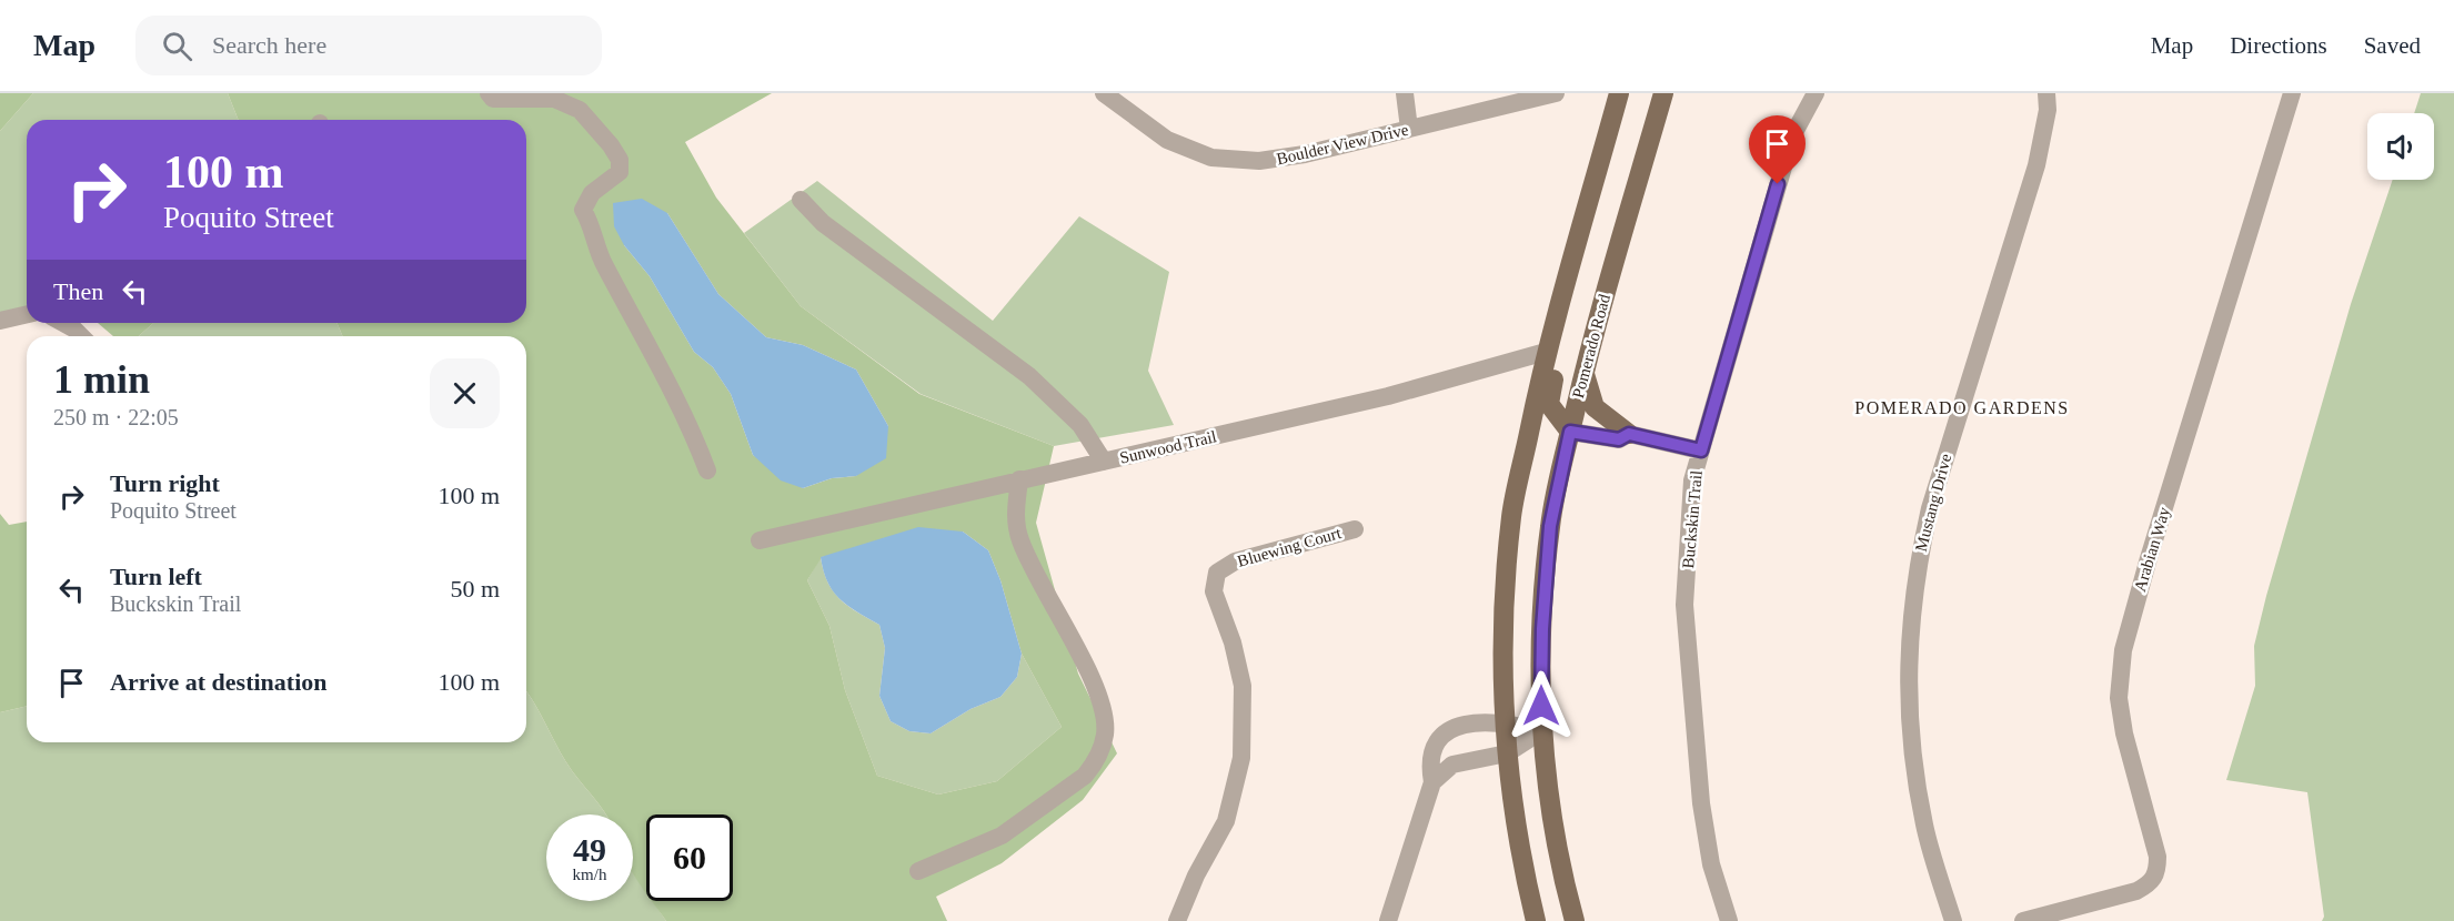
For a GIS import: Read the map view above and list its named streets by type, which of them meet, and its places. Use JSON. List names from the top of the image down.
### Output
{
  "streets": {
    "main road": ["Pomerado Road"],
    "street": [
      "Boulder View Drive",
      "Sunwood Trail",
      "Mustang Drive",
      "Buckskin Trail",
      "Bluewing Court",
      "Arabian Way"
    ]
  },
  "districts": ["POMERADO GARDENS"],
  "page": {
    "header": "Map",
    "search": "Search here",
    "nav": ["Map", "Directions", "Saved"],
    "turn": ["100 m", "Poquito Street"],
    "then": "Then",
    "heading": ["1 min", "250 m · 22:05"],
    "list": [
      {
        "name": "Turn right",
        "note": "Poquito Street",
        "value": "100 m"
      },
      {
        "name": "Turn left",
        "note": "Buckskin Trail",
        "value": "50 m"
      },
      {
        "name": "Arrive at destination",
        "value": "100 m"
      }
    ],
    "speed": "49 km/h",
    "limit": "60"
  }
}
